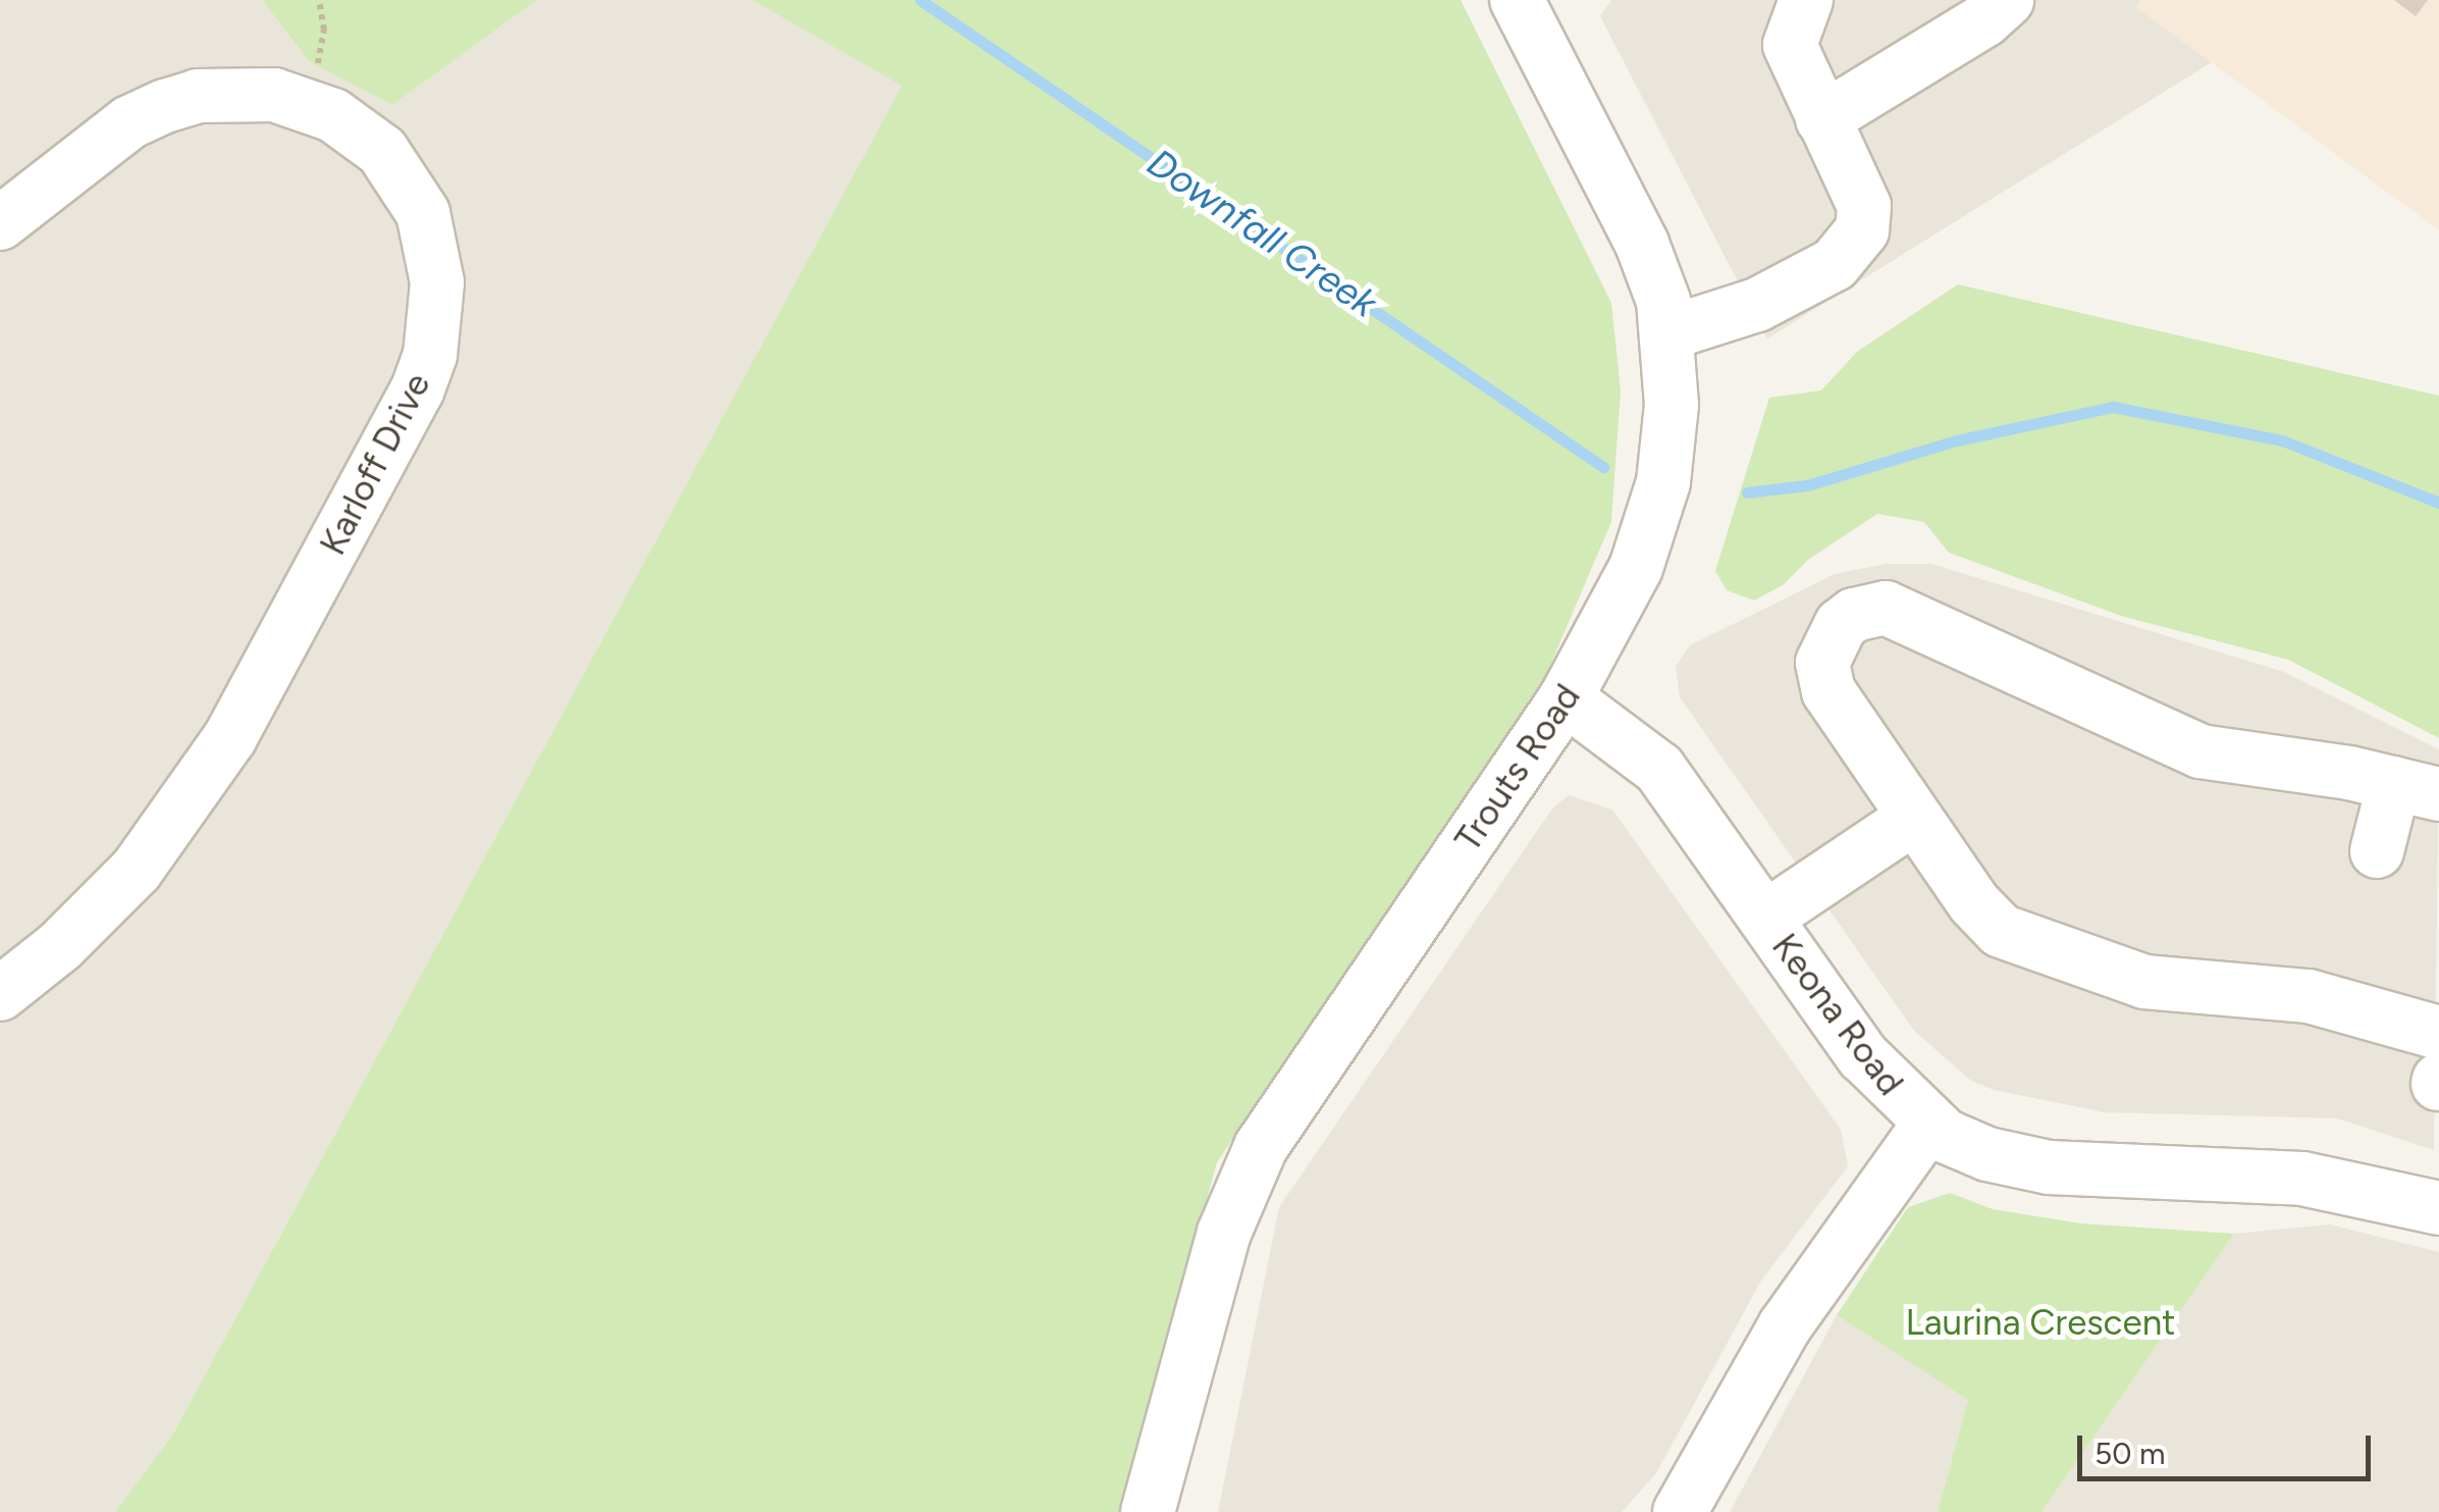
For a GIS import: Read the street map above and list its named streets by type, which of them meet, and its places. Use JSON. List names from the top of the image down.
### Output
{
  "streets": {
    "street": ["Karloff Drive", "Trouts Road", "Keona Road"]
  },
  "crossings": [
    ["Trouts Road", "Keona Road"]
  ],
  "water": ["Downfall Creek"],
  "parks": ["Laurina Crescent"],
  "scale_bar": "50 m"
}
